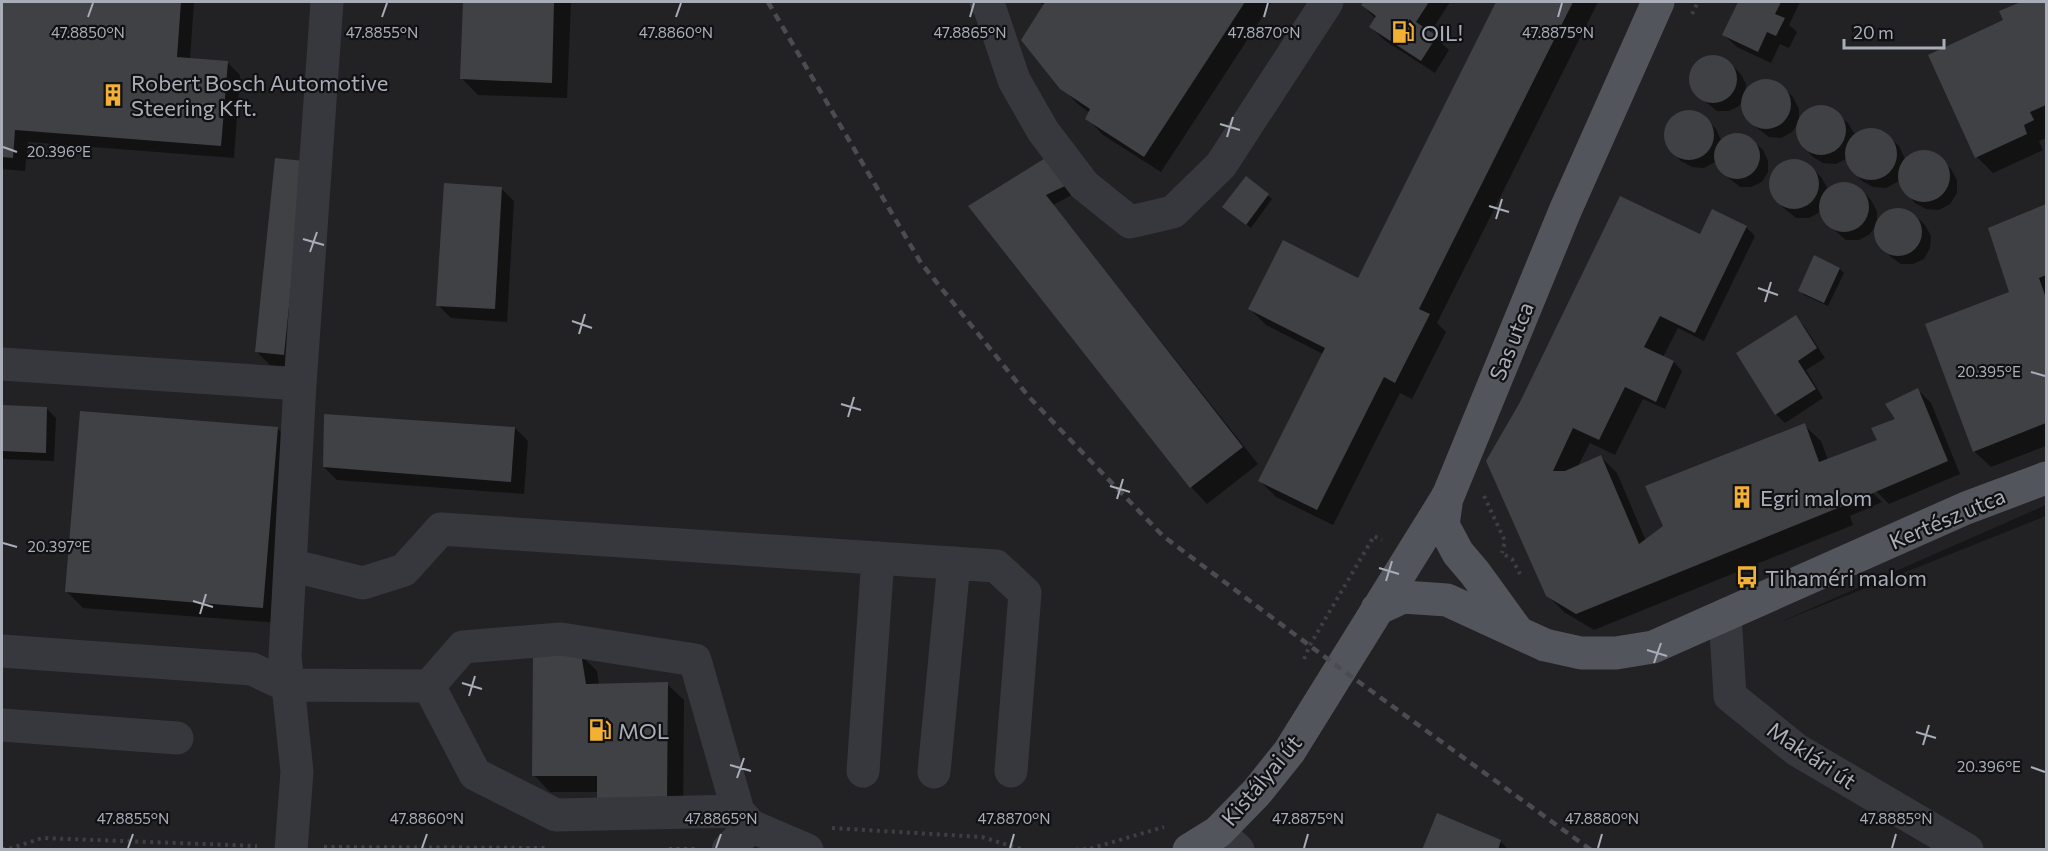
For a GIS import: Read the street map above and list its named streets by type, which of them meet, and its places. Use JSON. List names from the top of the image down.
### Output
{
  "streets": {
    "main road": ["Sas utca", "Kertész utca", "Kistályai út"],
    "street": ["Maklári út"]
  },
  "crossings": [
    ["Sas utca", "Kertész utca"],
    ["Sas utca", "Kistályai út"],
    ["Kertész utca", "Maklári út"]
  ],
  "places": {
    "fuel station": ["OIL!", "MOL"],
    "building": ["Robert Bosch Automotive Steering Kft.", "Egri malom"],
    "bus stop": ["Tihaméri malom"]
  },
  "scale_bar": "20 m",
  "coordinates": [
    "47.8850°N",
    "47.8855°N",
    "47.8860°N",
    "47.8865°N",
    "47.8870°N",
    "47.8875°N",
    "20.396°E",
    "20.395°E",
    "20.397°E",
    "47.8880°N",
    "47.8885°N"
  ]
}
